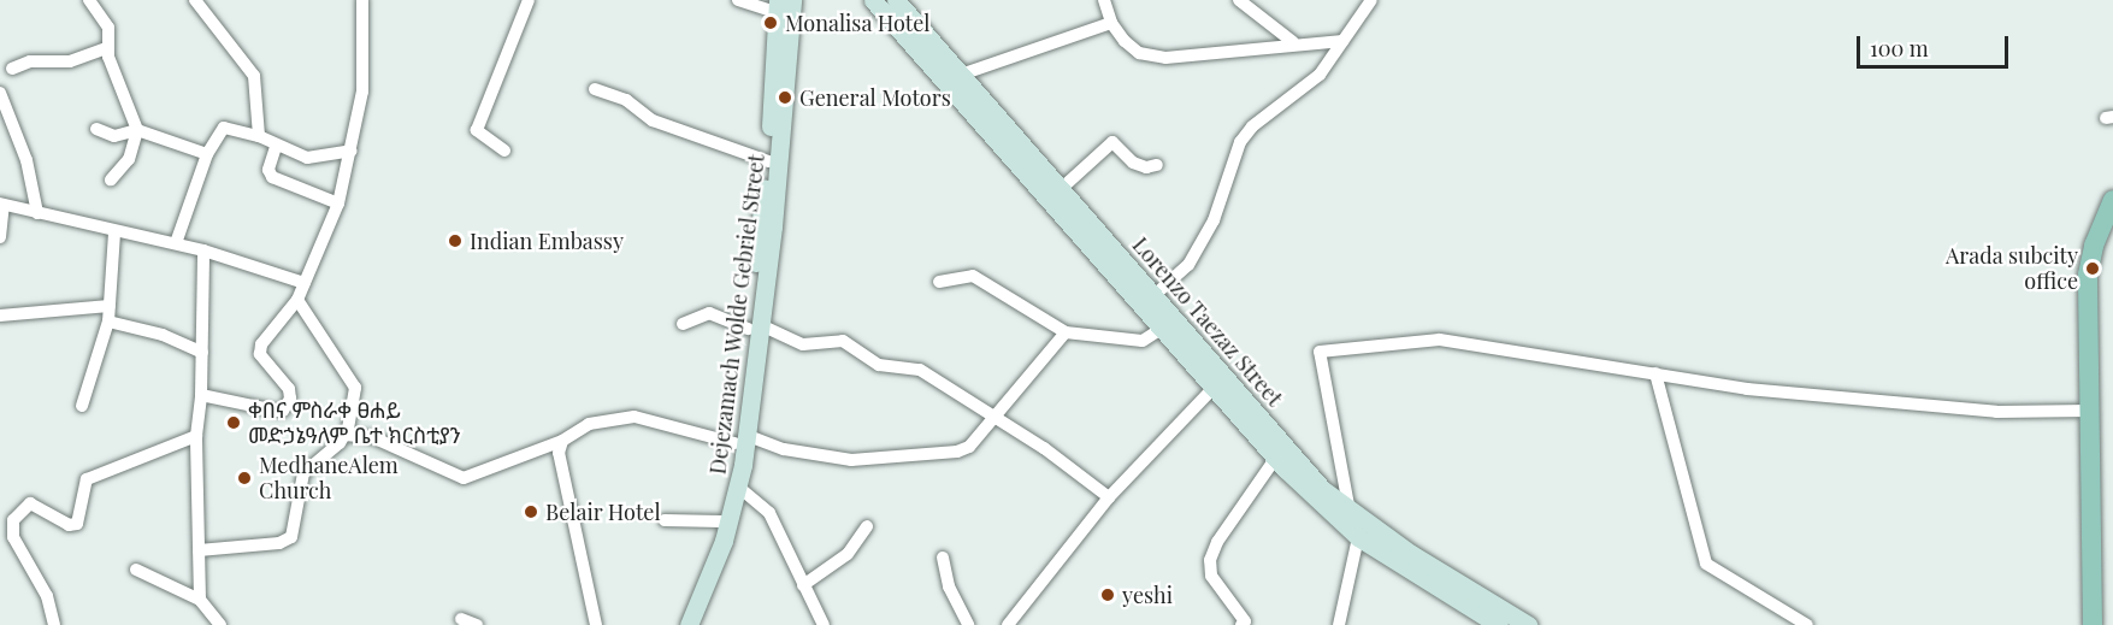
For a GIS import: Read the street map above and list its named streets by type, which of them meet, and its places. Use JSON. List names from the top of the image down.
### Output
{
  "streets": {
    "main road": ["Dejezamach Wolde Gebriel Street", "Lorenzo Taezaz Street"]
  },
  "places": [
    "Monalisa Hotel",
    "General Motors",
    "Indian Embassy",
    "Arada subcity office",
    "ቀበና ምስራቀ ፀሐይ መድኃኔዓለም ቤተ ክርስቲያን",
    "MedhaneAlem Church",
    "Belair Hotel",
    "yeshi"
  ],
  "scale_bar": "100 m"
}
